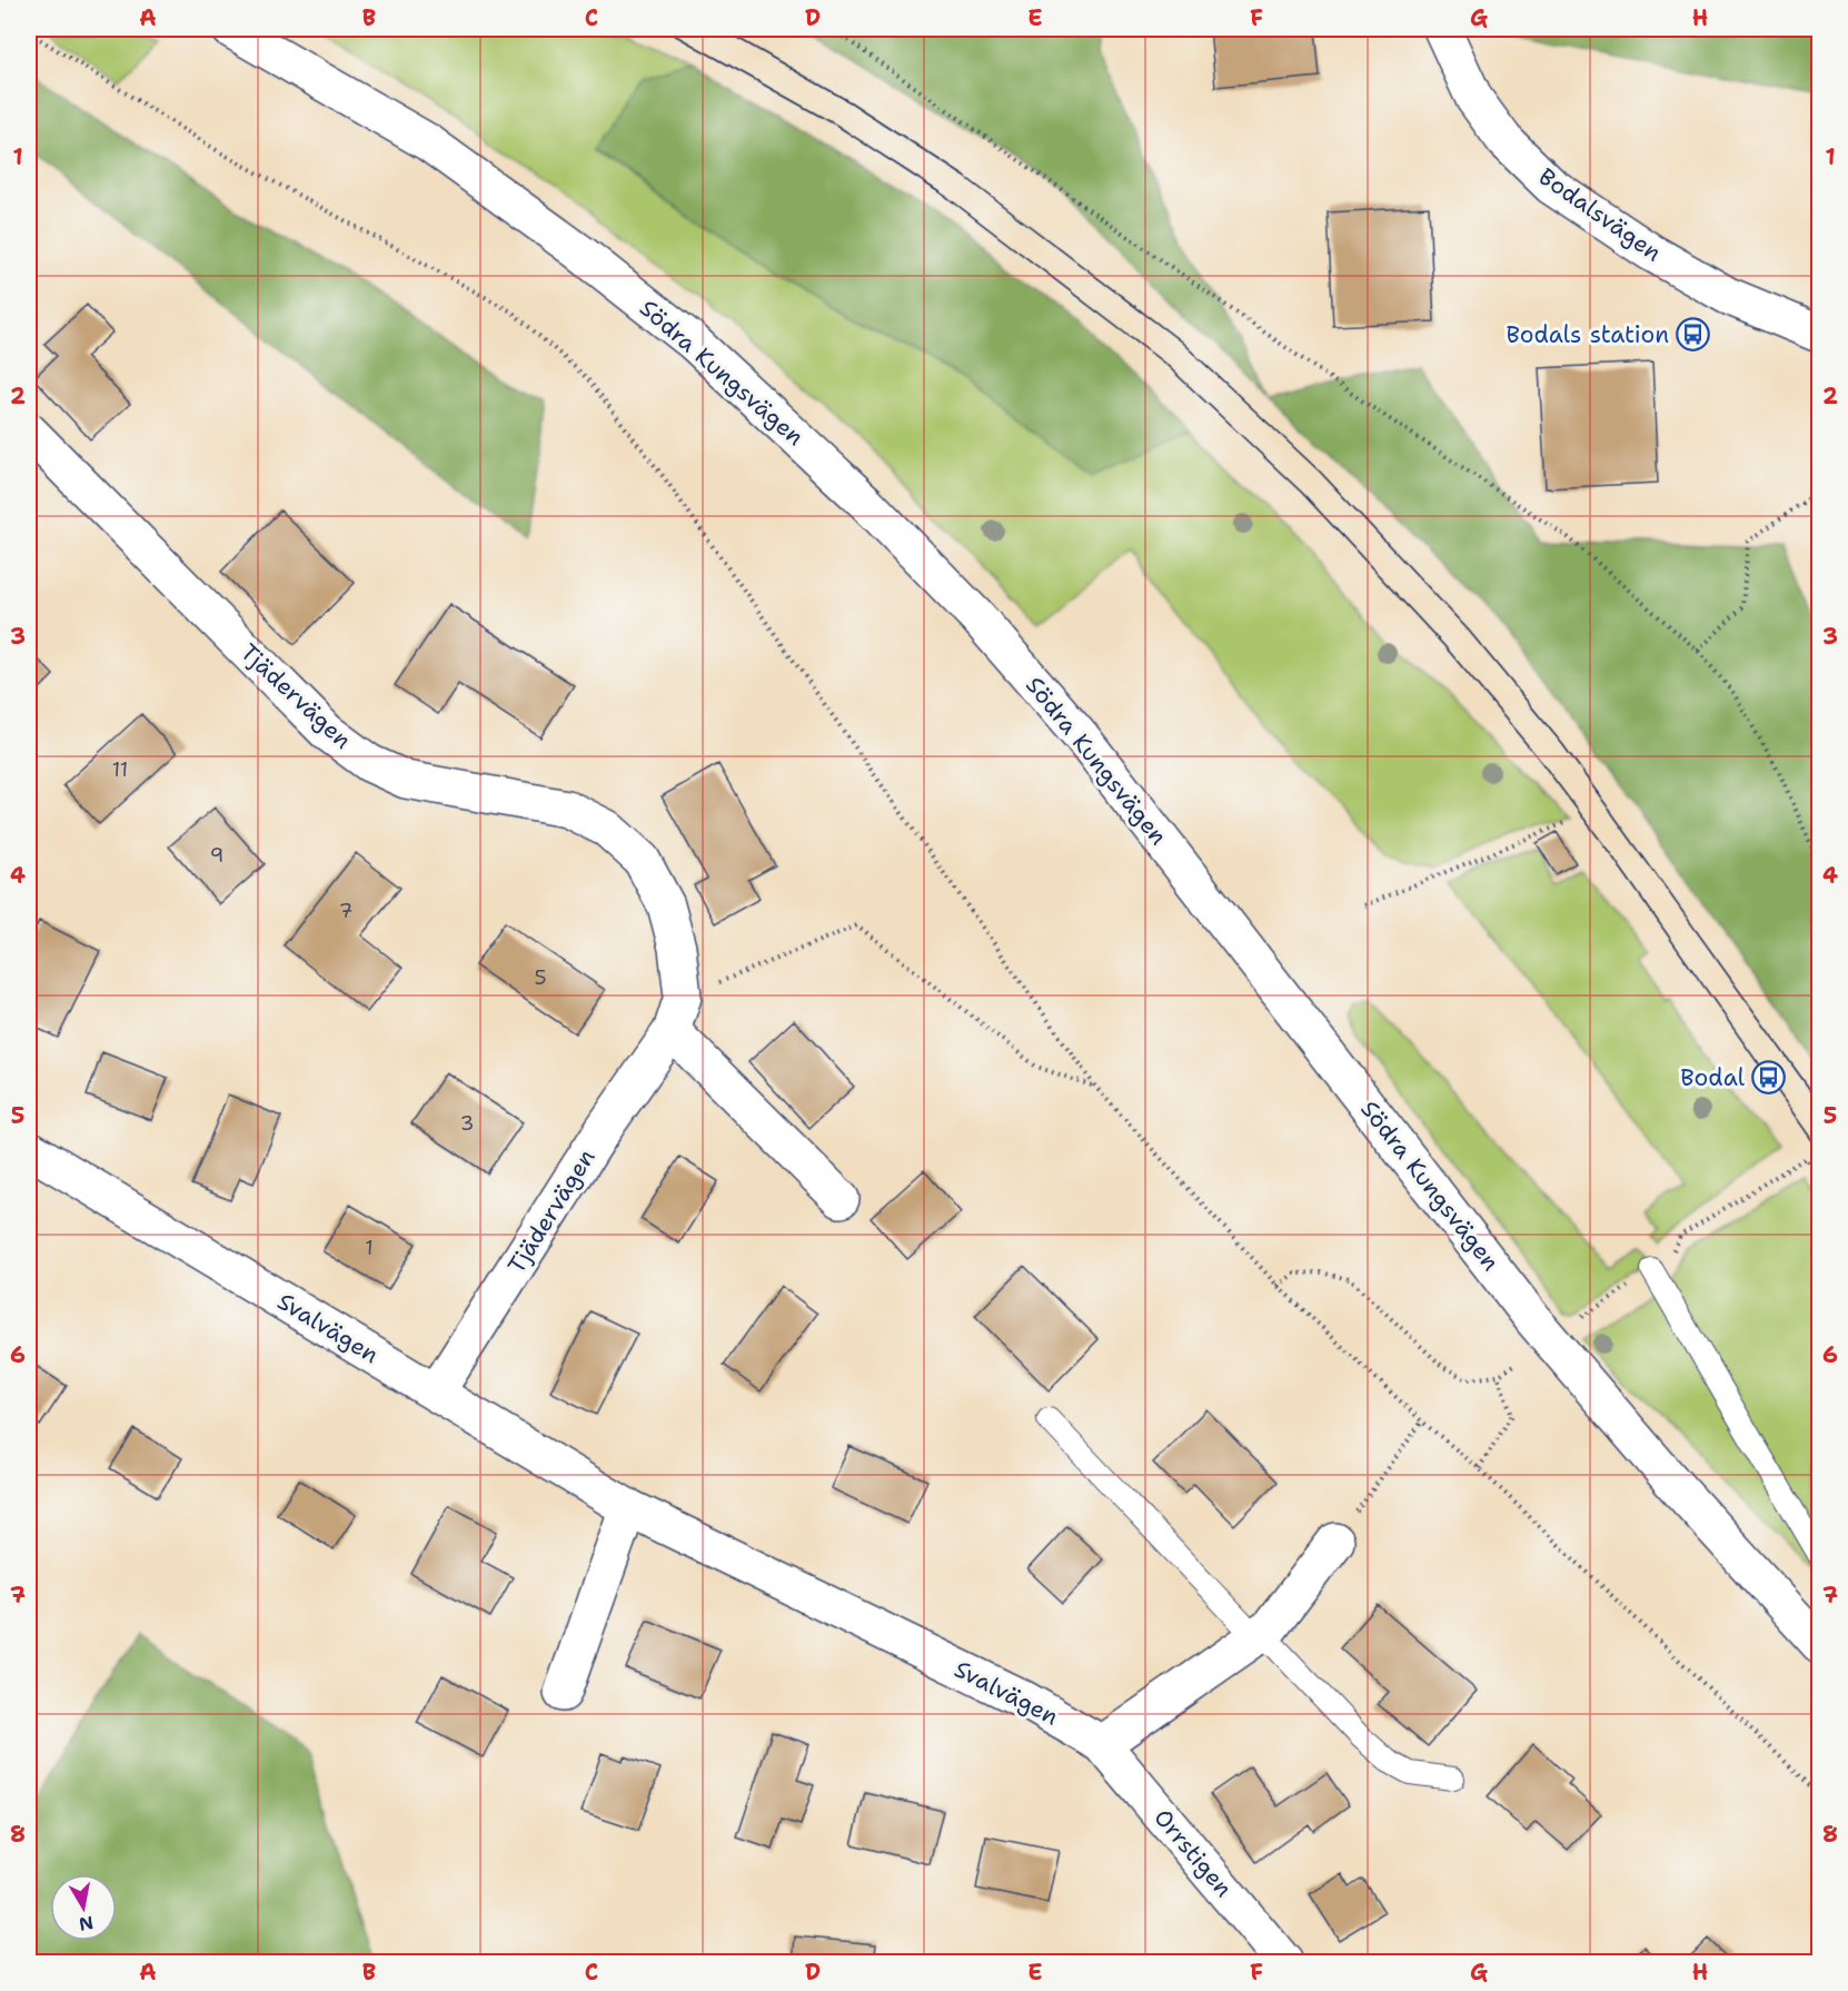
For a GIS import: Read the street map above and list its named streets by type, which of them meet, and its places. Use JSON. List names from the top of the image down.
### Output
{
  "streets": {
    "street": [
      "Bodalsvägen",
      "Södra Kungsvägen",
      "Tjädervägen",
      "Svalvägen",
      "Orrstigen"
    ]
  },
  "crossings": [
    ["Tjädervägen", "Svalvägen"],
    ["Svalvägen", "Orrstigen"]
  ],
  "places": {
    "bus stop": ["Bodals station", "Bodal"]
  },
  "house_numbers": [
    "11",
    "9",
    "7",
    "5",
    "3",
    "1"
  ],
  "north": "bottom",
  "grid": {
    "columns": [
      "A",
      "B",
      "C",
      "D",
      "E",
      "F",
      "G",
      "H"
    ],
    "rows": [
      "1",
      "2",
      "3",
      "4",
      "5",
      "6",
      "7",
      "8"
    ]
  }
}
